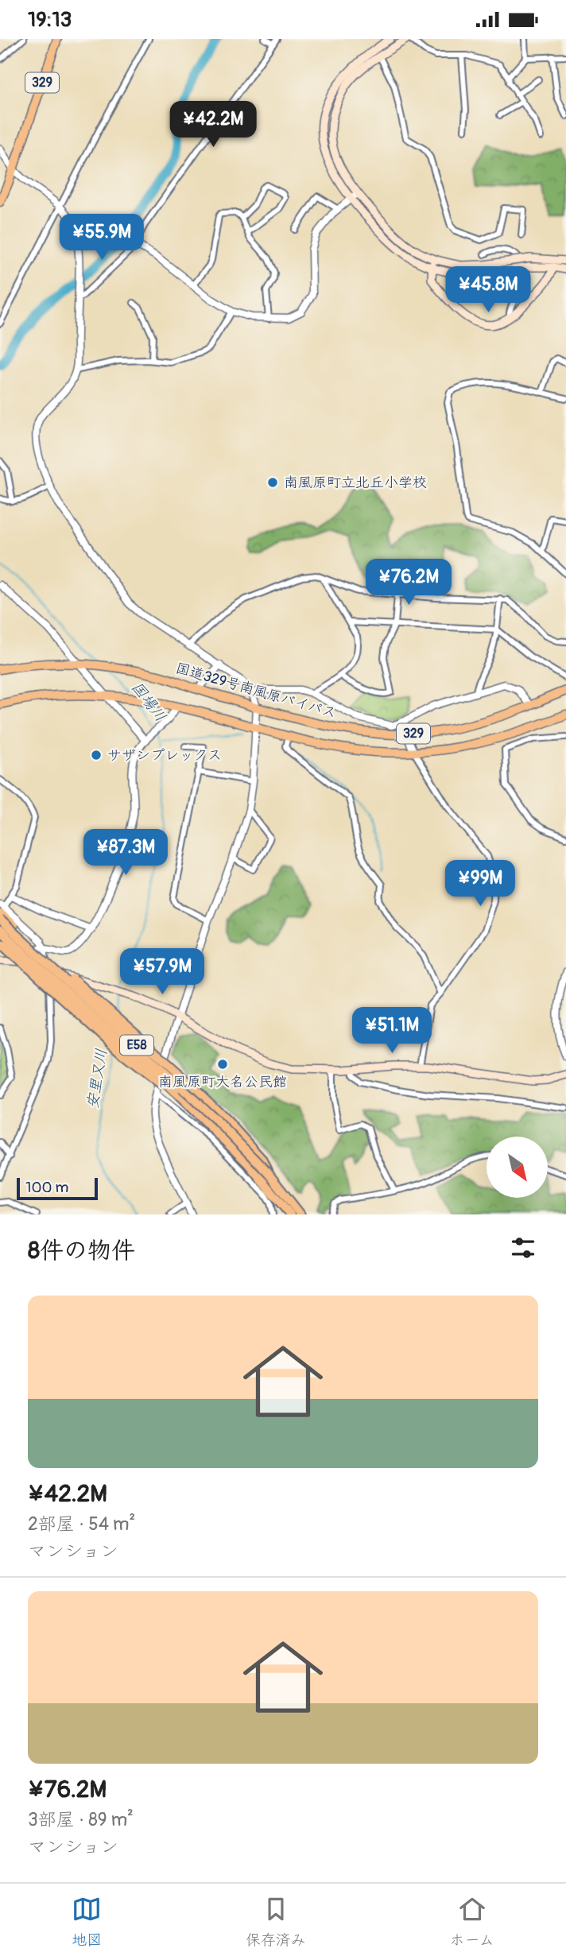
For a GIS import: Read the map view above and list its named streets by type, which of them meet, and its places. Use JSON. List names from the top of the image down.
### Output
{
  "streets": {
    "highway": ["329", "国道329号南風原バイパス", "E58"]
  },
  "water": ["国場川", "安里又川"],
  "places": ["南風原町立北丘小学校", "サザンプレックス", "南風原町大名公民館"],
  "scale_bar": "100 m",
  "north": "bottom right",
  "page": {
    "status": "19:13",
    "price": [
      "¥42.2M",
      "¥55.9M",
      "¥45.8M",
      "¥76.2M",
      "¥87.3M",
      "¥99M",
      "¥57.9M",
      "¥51.1M"
    ],
    "scale": "100 m",
    "heading": "8件の物件",
    "list": [
      {
        "name": "¥42.2M",
        "note": "2部屋 · 54 m² · マンション"
      },
      {
        "name": "¥76.2M",
        "note": "3部屋 · 89 m² · マンション"
      }
    ],
    "tabs": ["地図", "保存済み", "ホーム"]
  }
}
